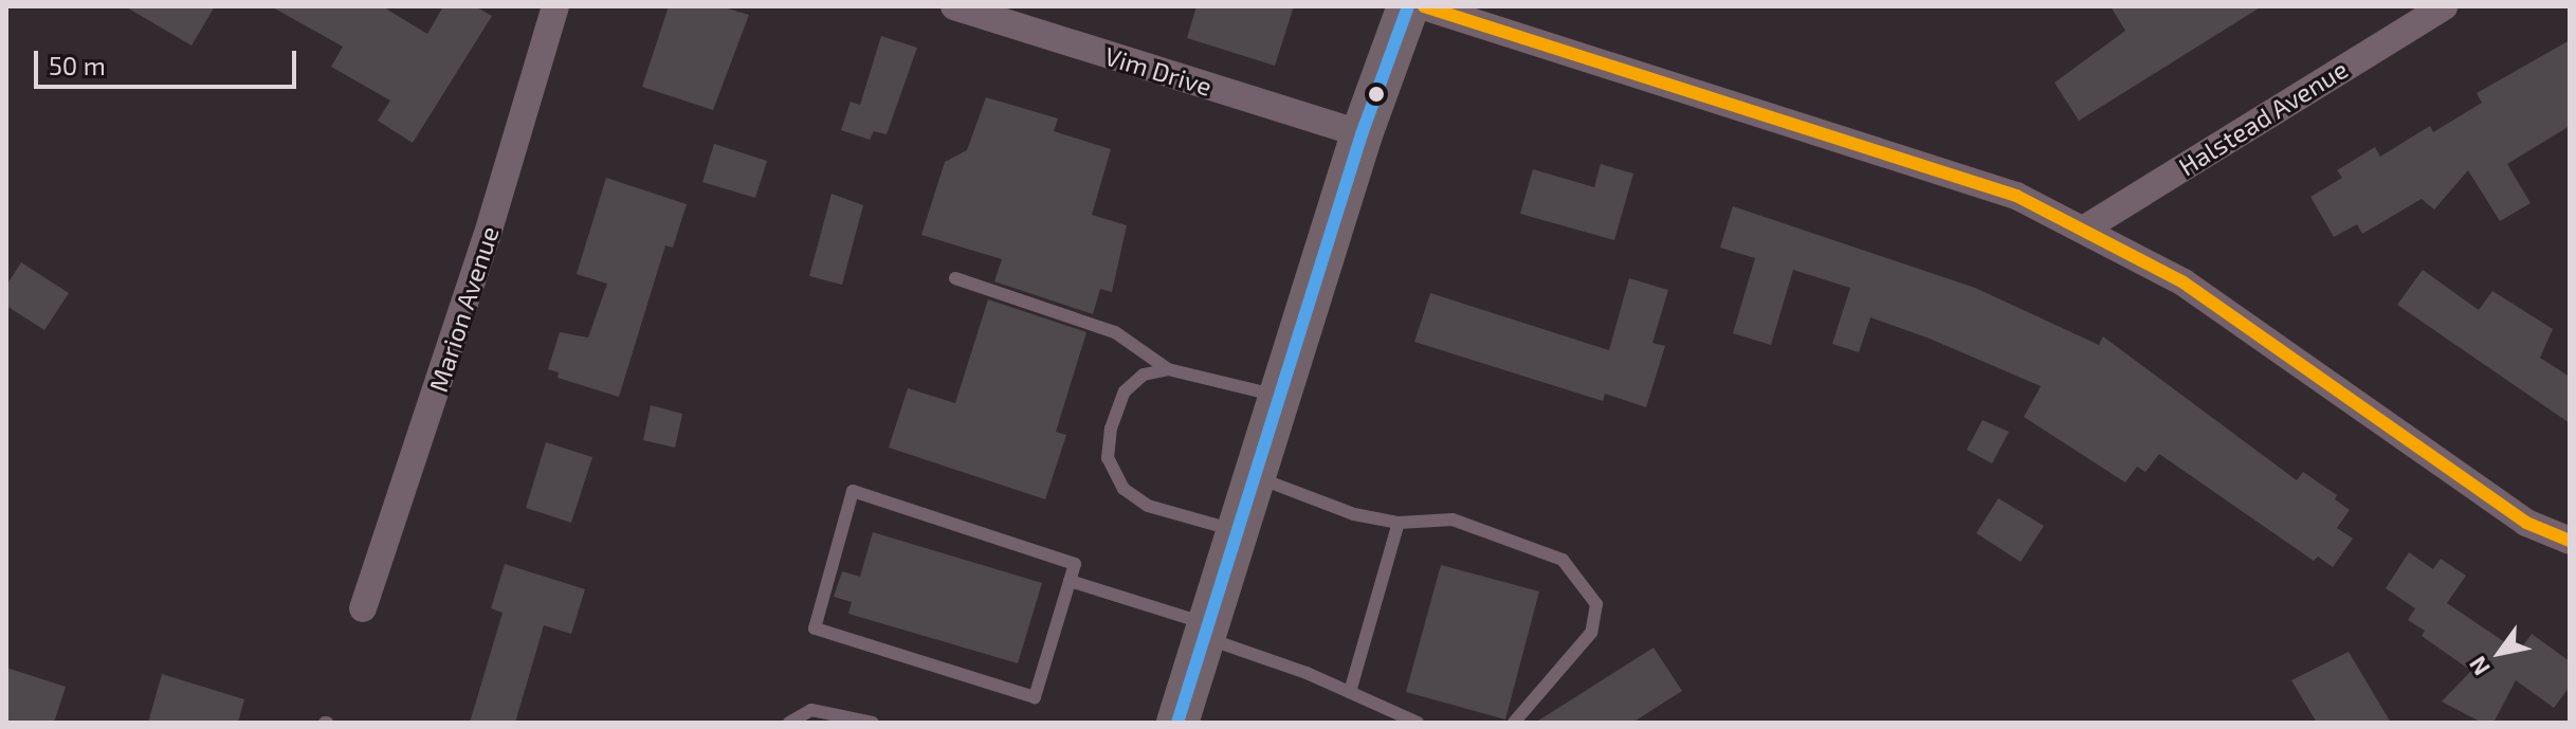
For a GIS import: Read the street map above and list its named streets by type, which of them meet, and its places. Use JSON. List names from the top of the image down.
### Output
{
  "streets": {
    "street": ["Vim Drive", "Halstead Avenue", "Marion Avenue"]
  },
  "scale_bar": "50 m",
  "north": "bottom left"
}
